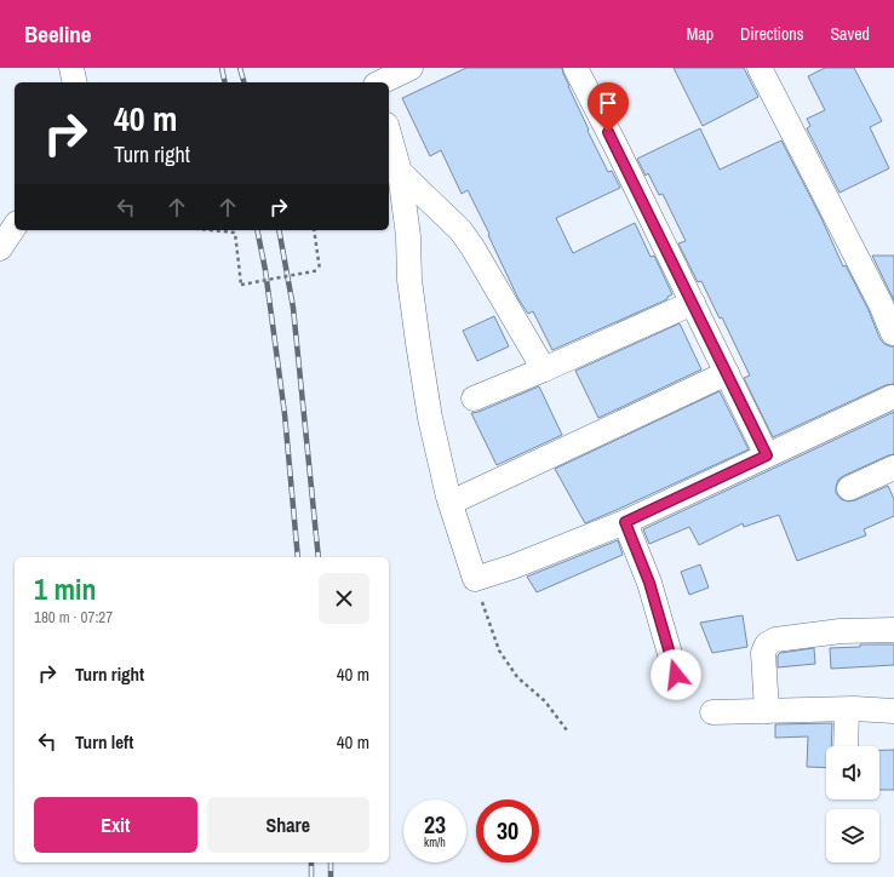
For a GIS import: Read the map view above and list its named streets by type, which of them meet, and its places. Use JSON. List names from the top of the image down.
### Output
{
  "page": {
    "header": "Beeline",
    "nav": ["Map", "Directions", "Saved"],
    "turn": ["40 m", "Turn right"],
    "heading": ["1 min", "180 m · 07:27"],
    "list": [
      {
        "name": "Turn right",
        "value": "40 m"
      },
      {
        "name": "Turn left",
        "value": "40 m"
      }
    ],
    "buttons": ["Exit", "Share"],
    "speed": "23 km/h",
    "limit": "30"
  }
}
